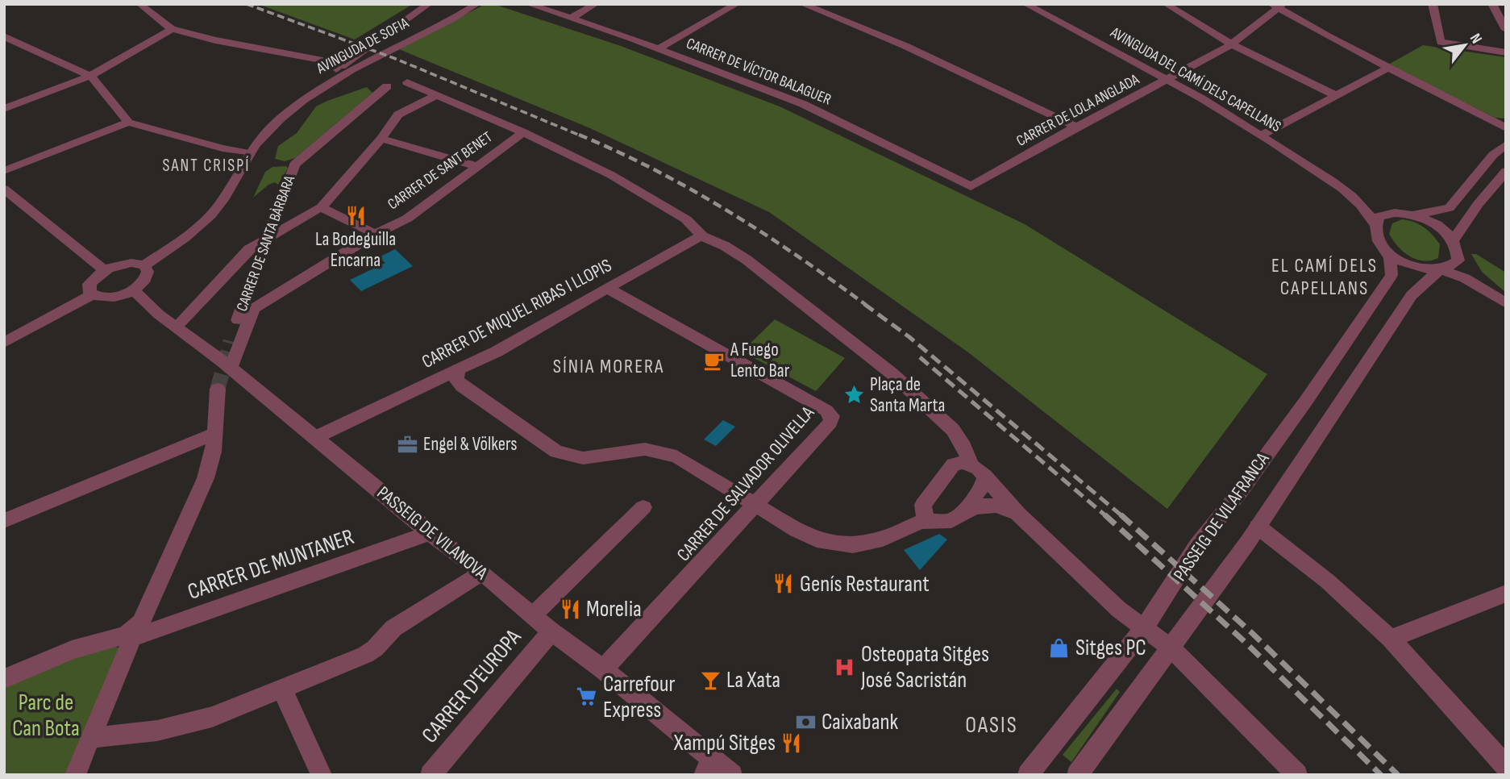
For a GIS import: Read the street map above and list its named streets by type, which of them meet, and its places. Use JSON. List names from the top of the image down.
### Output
{
  "streets": {
    "street": [
      "AVINGUDA DE SOFIA",
      "CARRER DE VÍCTOR BALAGUER",
      "AVINGUDA DEL CAMÍ DELS CAPELLANS",
      "CARRER DE LOLA ANGLADA",
      "CARRER DE SANT BENET",
      "CARRER DE SANTA BÀRBARA",
      "CARRER DE MIQUEL RIBAS I LLOPIS",
      "CARRER DE SALVADOR OLIVELLA",
      "PASSEIG DE VILAFRANCA",
      "PASSEIG DE VILANOVA",
      "CARRER DE MUNTANER",
      "CARRER D'EUROPA"
    ]
  },
  "crossings": [
    ["CARRER DE VÍCTOR BALAGUER", "CARRER DE LOLA ANGLADA"],
    ["AVINGUDA DEL CAMÍ DELS CAPELLANS", "CARRER DE LOLA ANGLADA"],
    ["AVINGUDA DEL CAMÍ DELS CAPELLANS", "PASSEIG DE VILAFRANCA"],
    ["CARRER DE SANT BENET", "PASSEIG DE VILANOVA"],
    ["CARRER DE MIQUEL RIBAS I LLOPIS", "CARRER DE SALVADOR OLIVELLA"],
    ["CARRER DE MIQUEL RIBAS I LLOPIS", "PASSEIG DE VILANOVA"],
    ["CARRER DE SALVADOR OLIVELLA", "PASSEIG DE VILANOVA"],
    ["PASSEIG DE VILANOVA", "CARRER DE MUNTANER"],
    ["PASSEIG DE VILANOVA", "CARRER D'EUROPA"]
  ],
  "districts": [
    "SANT CRISPÍ",
    "EL CAMÍ DELS CAPELLANS",
    "SÍNIA MORERA",
    "OASIS"
  ],
  "parks": ["Parc de Can Bota"],
  "places": {
    "restaurant": [
      "La Bodeguilla Encarna",
      "Genís Restaurant",
      "Morelia",
      "Xampú Sitges"
    ],
    "cafe": ["A Fuego Lento Bar"],
    "place": ["Plaça de Santa Marta"],
    "office": ["Engel & Völkers"],
    "shop": ["Sitges PC"],
    "hospital": ["Osteopata Sitges José Sacristán"],
    "bar": ["La Xata"],
    "supermarket": ["Carrefour Express"],
    "bank": ["Caixabank"]
  },
  "north": "top right"
}
